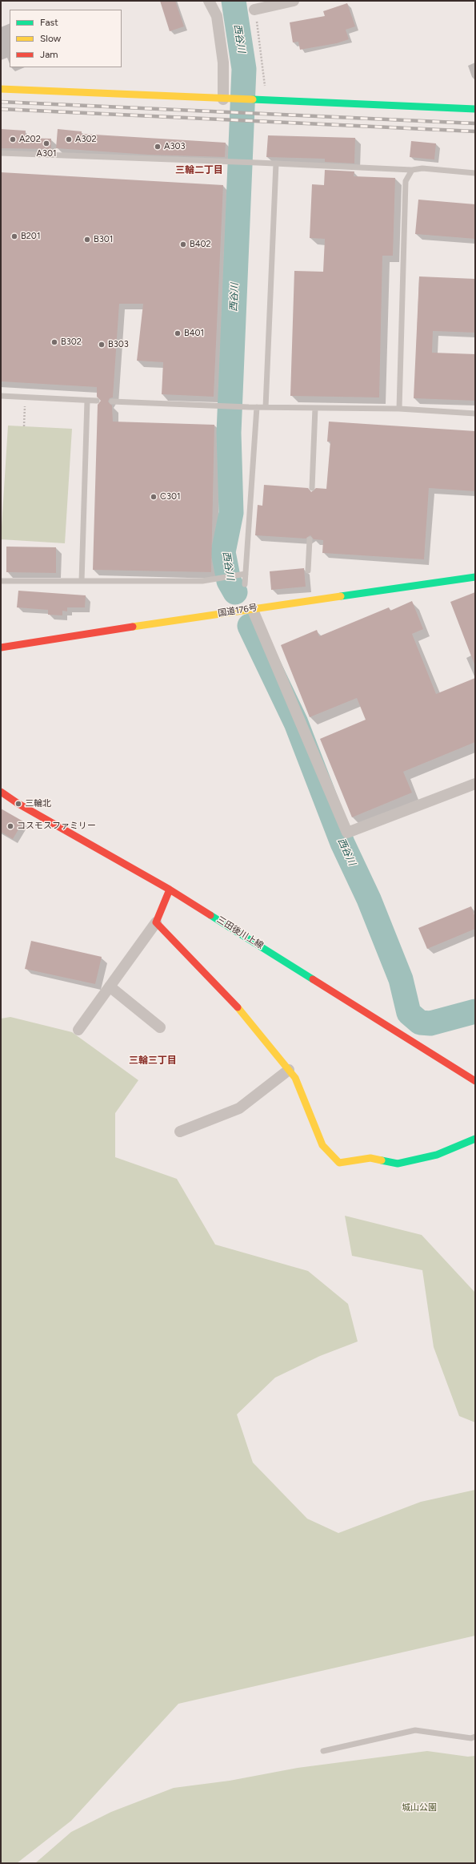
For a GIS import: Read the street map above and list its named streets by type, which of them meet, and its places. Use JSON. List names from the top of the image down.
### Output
{
  "streets": {
    "main road": ["国道176号", "三田後川上線"]
  },
  "districts": ["三輪二丁目", "三輪三丁目"],
  "water": ["西谷川"],
  "parks": ["城山公園"],
  "places": [
    "A202",
    "A302",
    "A301",
    "A303",
    "B201",
    "B301",
    "B402",
    "B401",
    "B302",
    "B303",
    "C301",
    "三輪北",
    "コスモスファミリー"
  ],
  "legend": ["Fast", "Slow", "Jam"]
}
